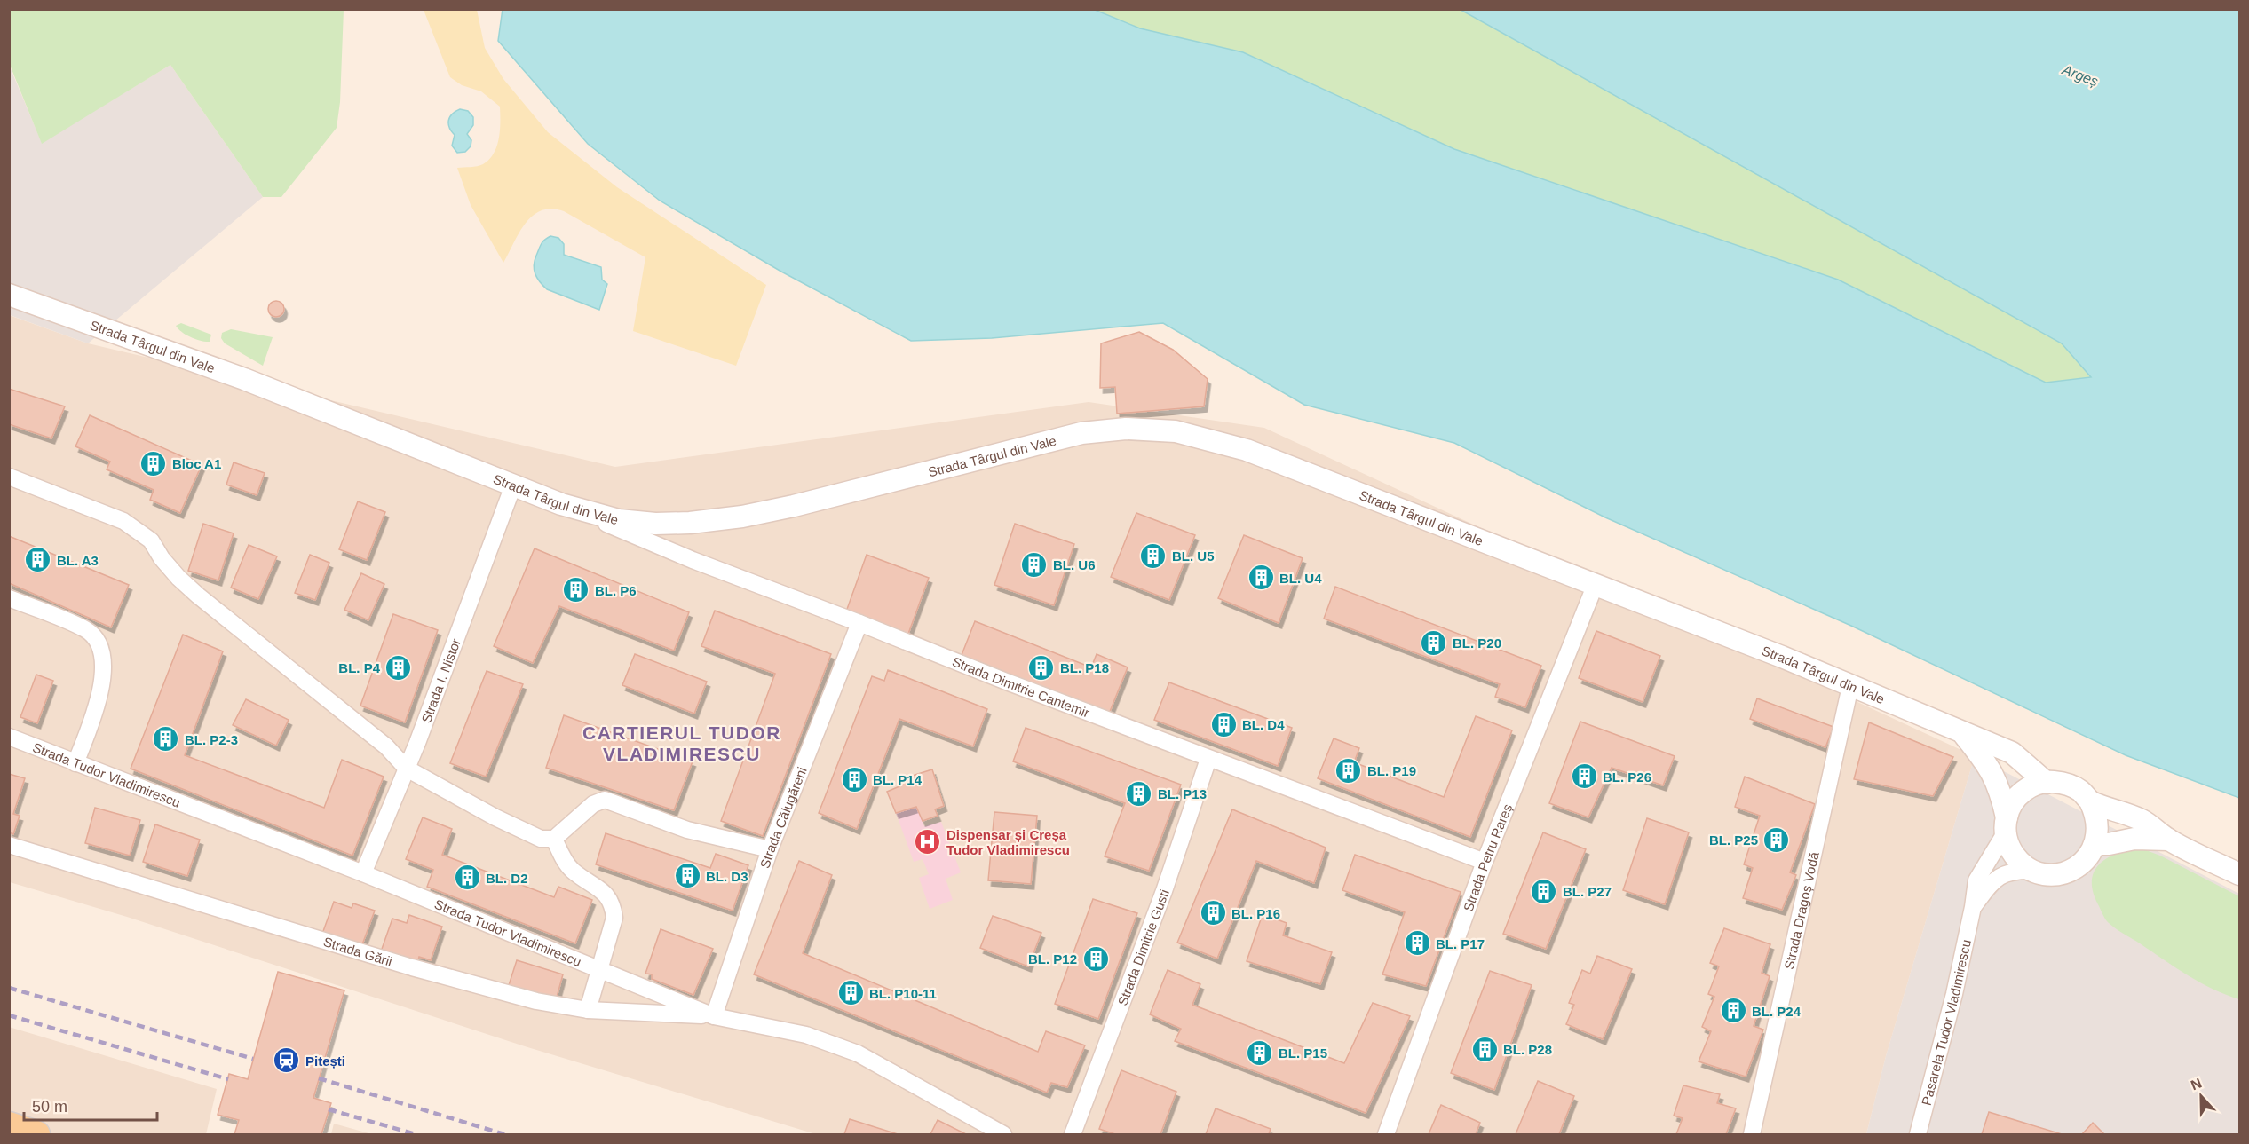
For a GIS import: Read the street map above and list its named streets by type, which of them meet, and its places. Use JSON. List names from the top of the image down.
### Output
{
  "streets": {
    "street": [
      "Strada Târgul din Vale",
      "Strada I. Nistor",
      "Strada Dimitrie Cantemir",
      "Strada Tudor Vladimirescu",
      "Strada Călugăreni",
      "Strada Petru Rareș",
      "Strada Dragoș Vodă",
      "Strada Dimitrie Gusti",
      "Strada Gării",
      "Pasarela Tudor Vladimirescu"
    ]
  },
  "crossings": [
    ["Strada Târgul din Vale", "Strada I. Nistor"],
    ["Strada Târgul din Vale", "Strada Dimitrie Cantemir"],
    ["Strada Târgul din Vale", "Strada Petru Rareș"],
    ["Strada Târgul din Vale", "Strada Dragoș Vodă"],
    ["Strada Târgul din Vale", "Pasarela Tudor Vladimirescu"],
    ["Strada I. Nistor", "Strada Tudor Vladimirescu"],
    ["Strada Dimitrie Cantemir", "Strada Călugăreni"],
    ["Strada Dimitrie Cantemir", "Strada Petru Rareș"],
    ["Strada Dimitrie Cantemir", "Strada Dimitrie Gusti"],
    ["Strada Tudor Vladimirescu", "Strada Călugăreni"],
    ["Strada Tudor Vladimirescu", "Strada Gării"],
    ["Strada Călugăreni", "Strada Gării"]
  ],
  "districts": ["CARTIERUL TUDOR VLADIMIRESCU"],
  "water": ["Argeș"],
  "places": {
    "building": [
      "Bloc A1",
      "BL. U5",
      "BL. A3",
      "BL. U6",
      "BL. U4",
      "BL. P6",
      "BL. P20",
      "BL. P4",
      "BL. P18",
      "BL. D4",
      "BL. P2-3",
      "BL. P19",
      "BL. P26",
      "BL. P14",
      "BL. P13",
      "BL. P25",
      "BL. D3",
      "BL. D2",
      "BL. P27",
      "BL. P16",
      "BL. P17",
      "BL. P12",
      "BL. P10-11",
      "BL. P24",
      "BL. P28",
      "BL. P15"
    ],
    "hospital": ["Dispensar și Creșa Tudor Vladimirescu"],
    "station": ["Pitești"]
  },
  "scale_bar": "50 m",
  "north": "top"
}
